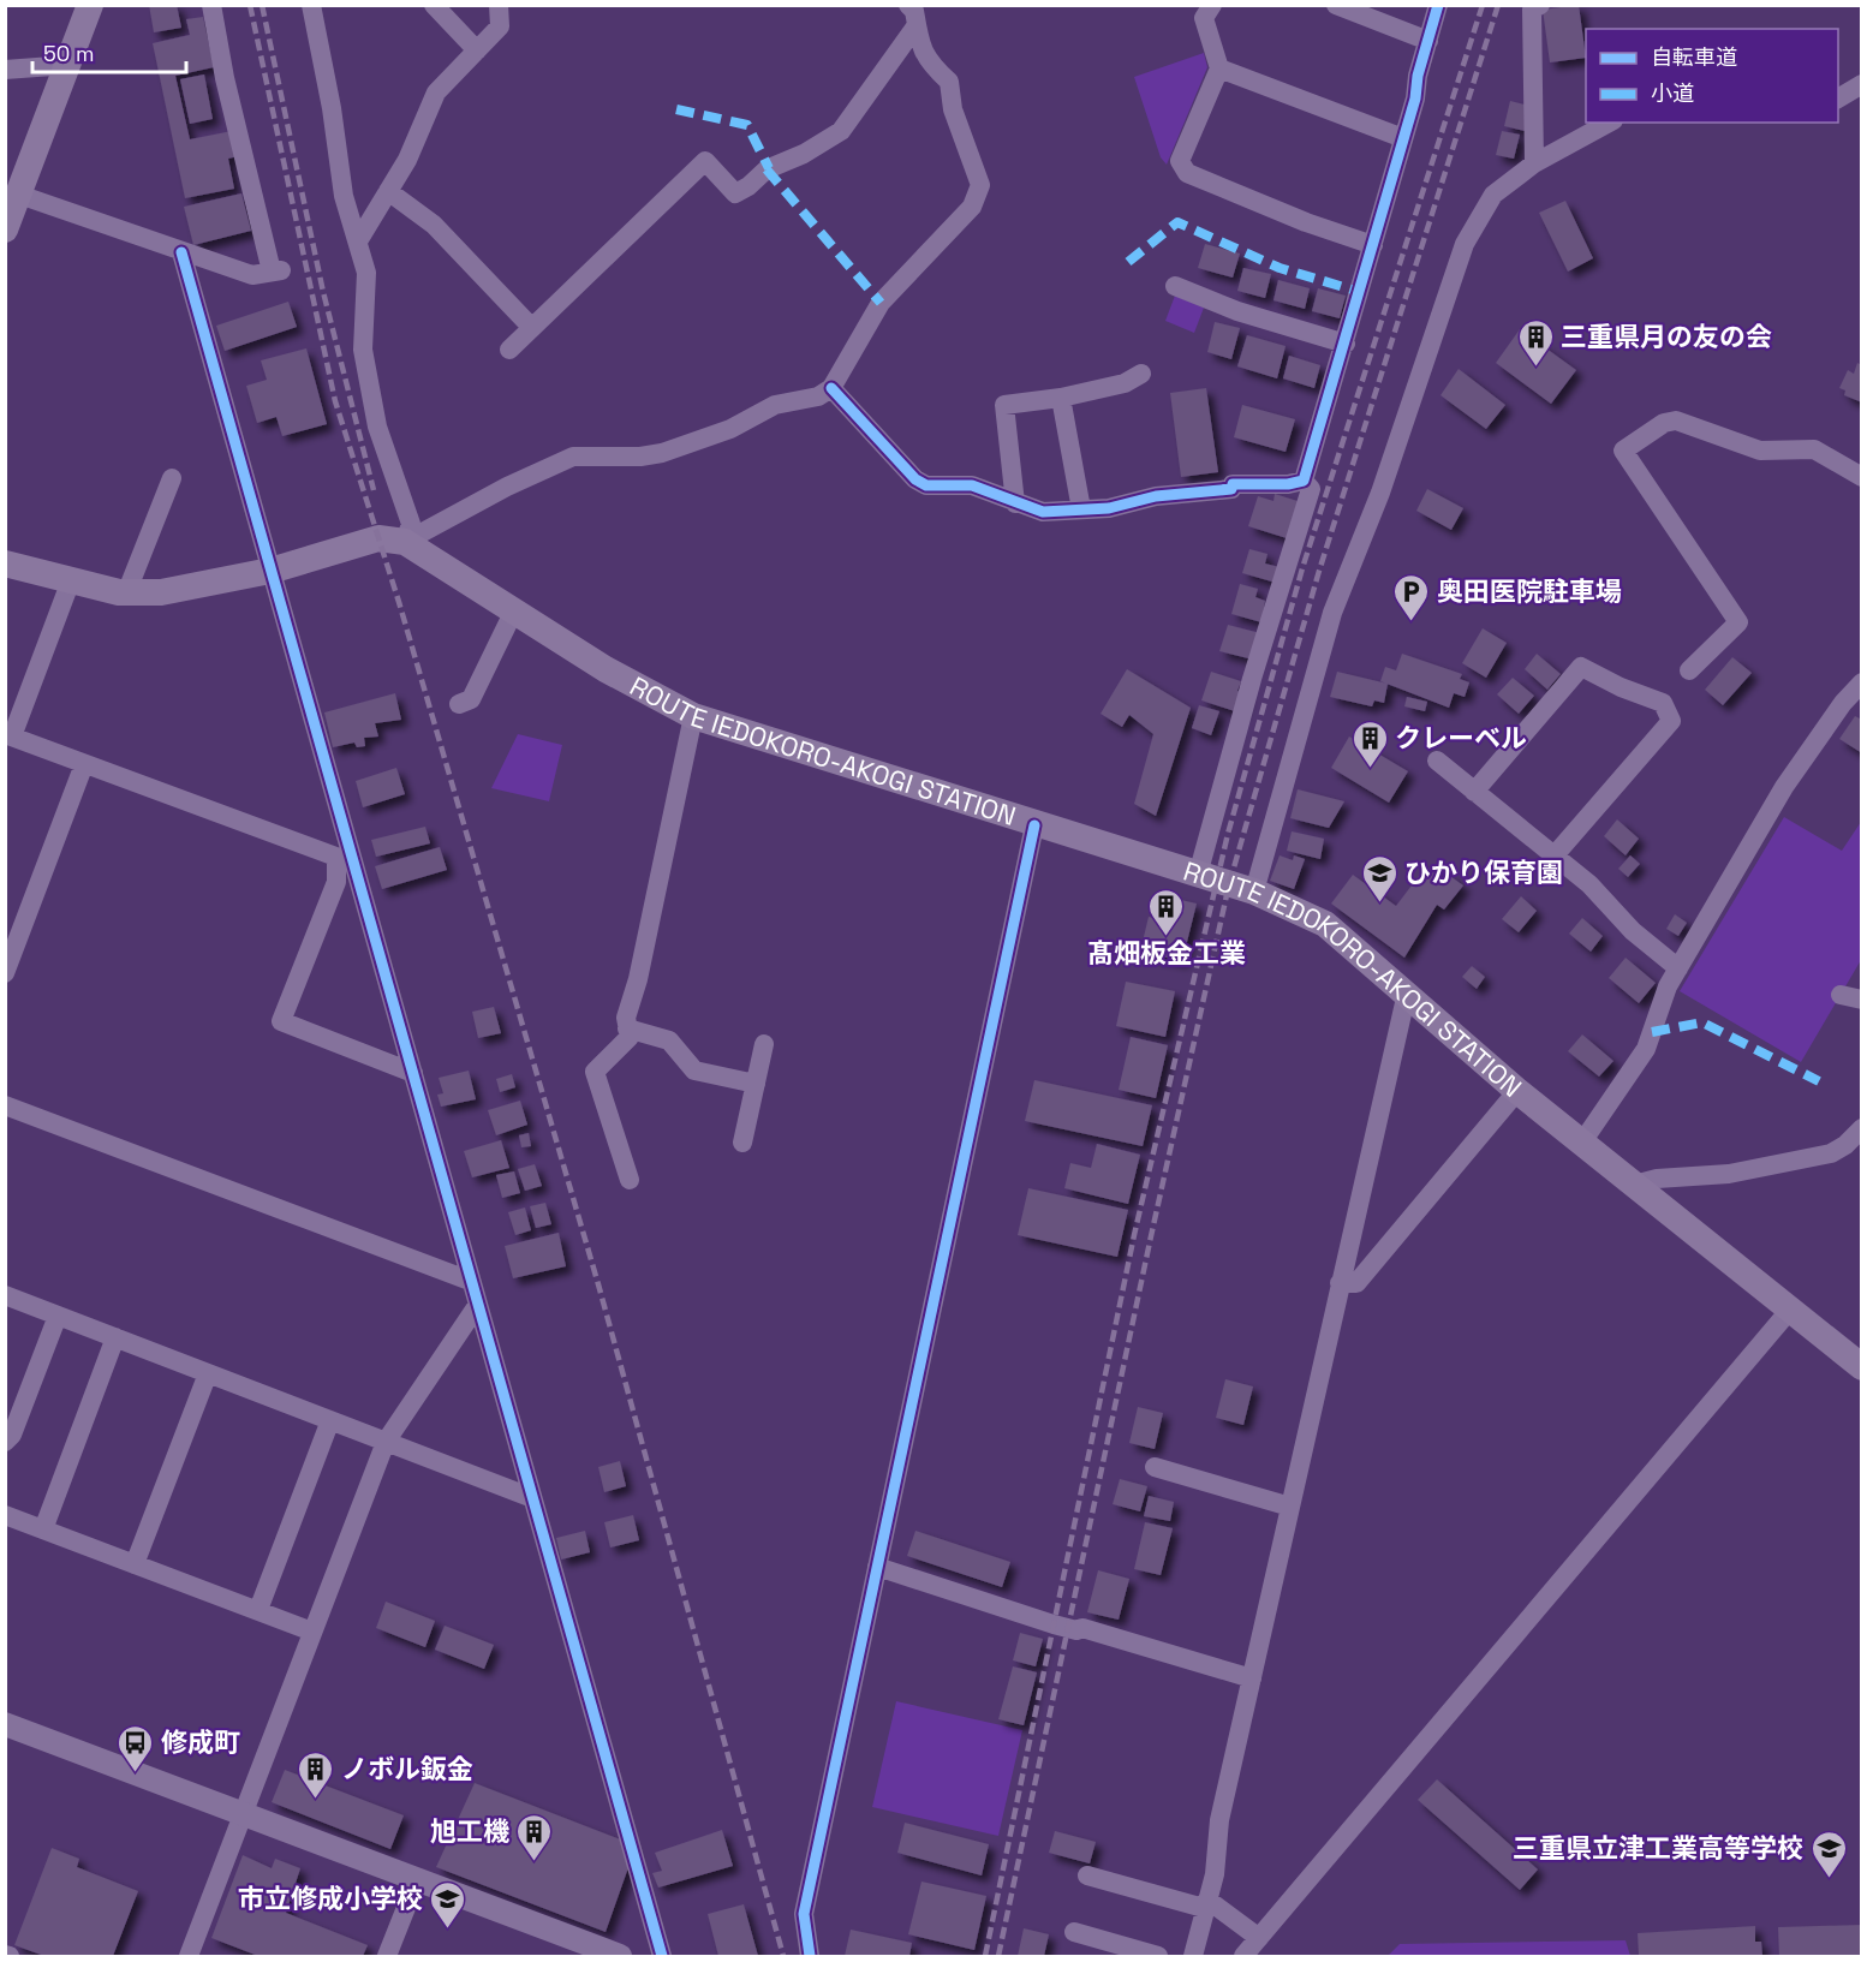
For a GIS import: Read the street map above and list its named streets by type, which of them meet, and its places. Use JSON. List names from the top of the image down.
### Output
{
  "streets": {
    "main road": ["ROUTE IEDOKORO-AKOGI STATION"]
  },
  "places": {
    "building": [
      "三重県月の友の会",
      "クレーベル",
      "髙畑板金工業",
      "ノボル鈑金",
      "旭工機"
    ],
    "parking": ["奥田医院駐車場"],
    "school or university": ["ひかり保育園", "三重県立津工業高等学校", "市立修成小学校"],
    "bus stop": ["修成町"]
  },
  "legend": ["自転車道", "小道"],
  "scale_bar": "50 m"
}
